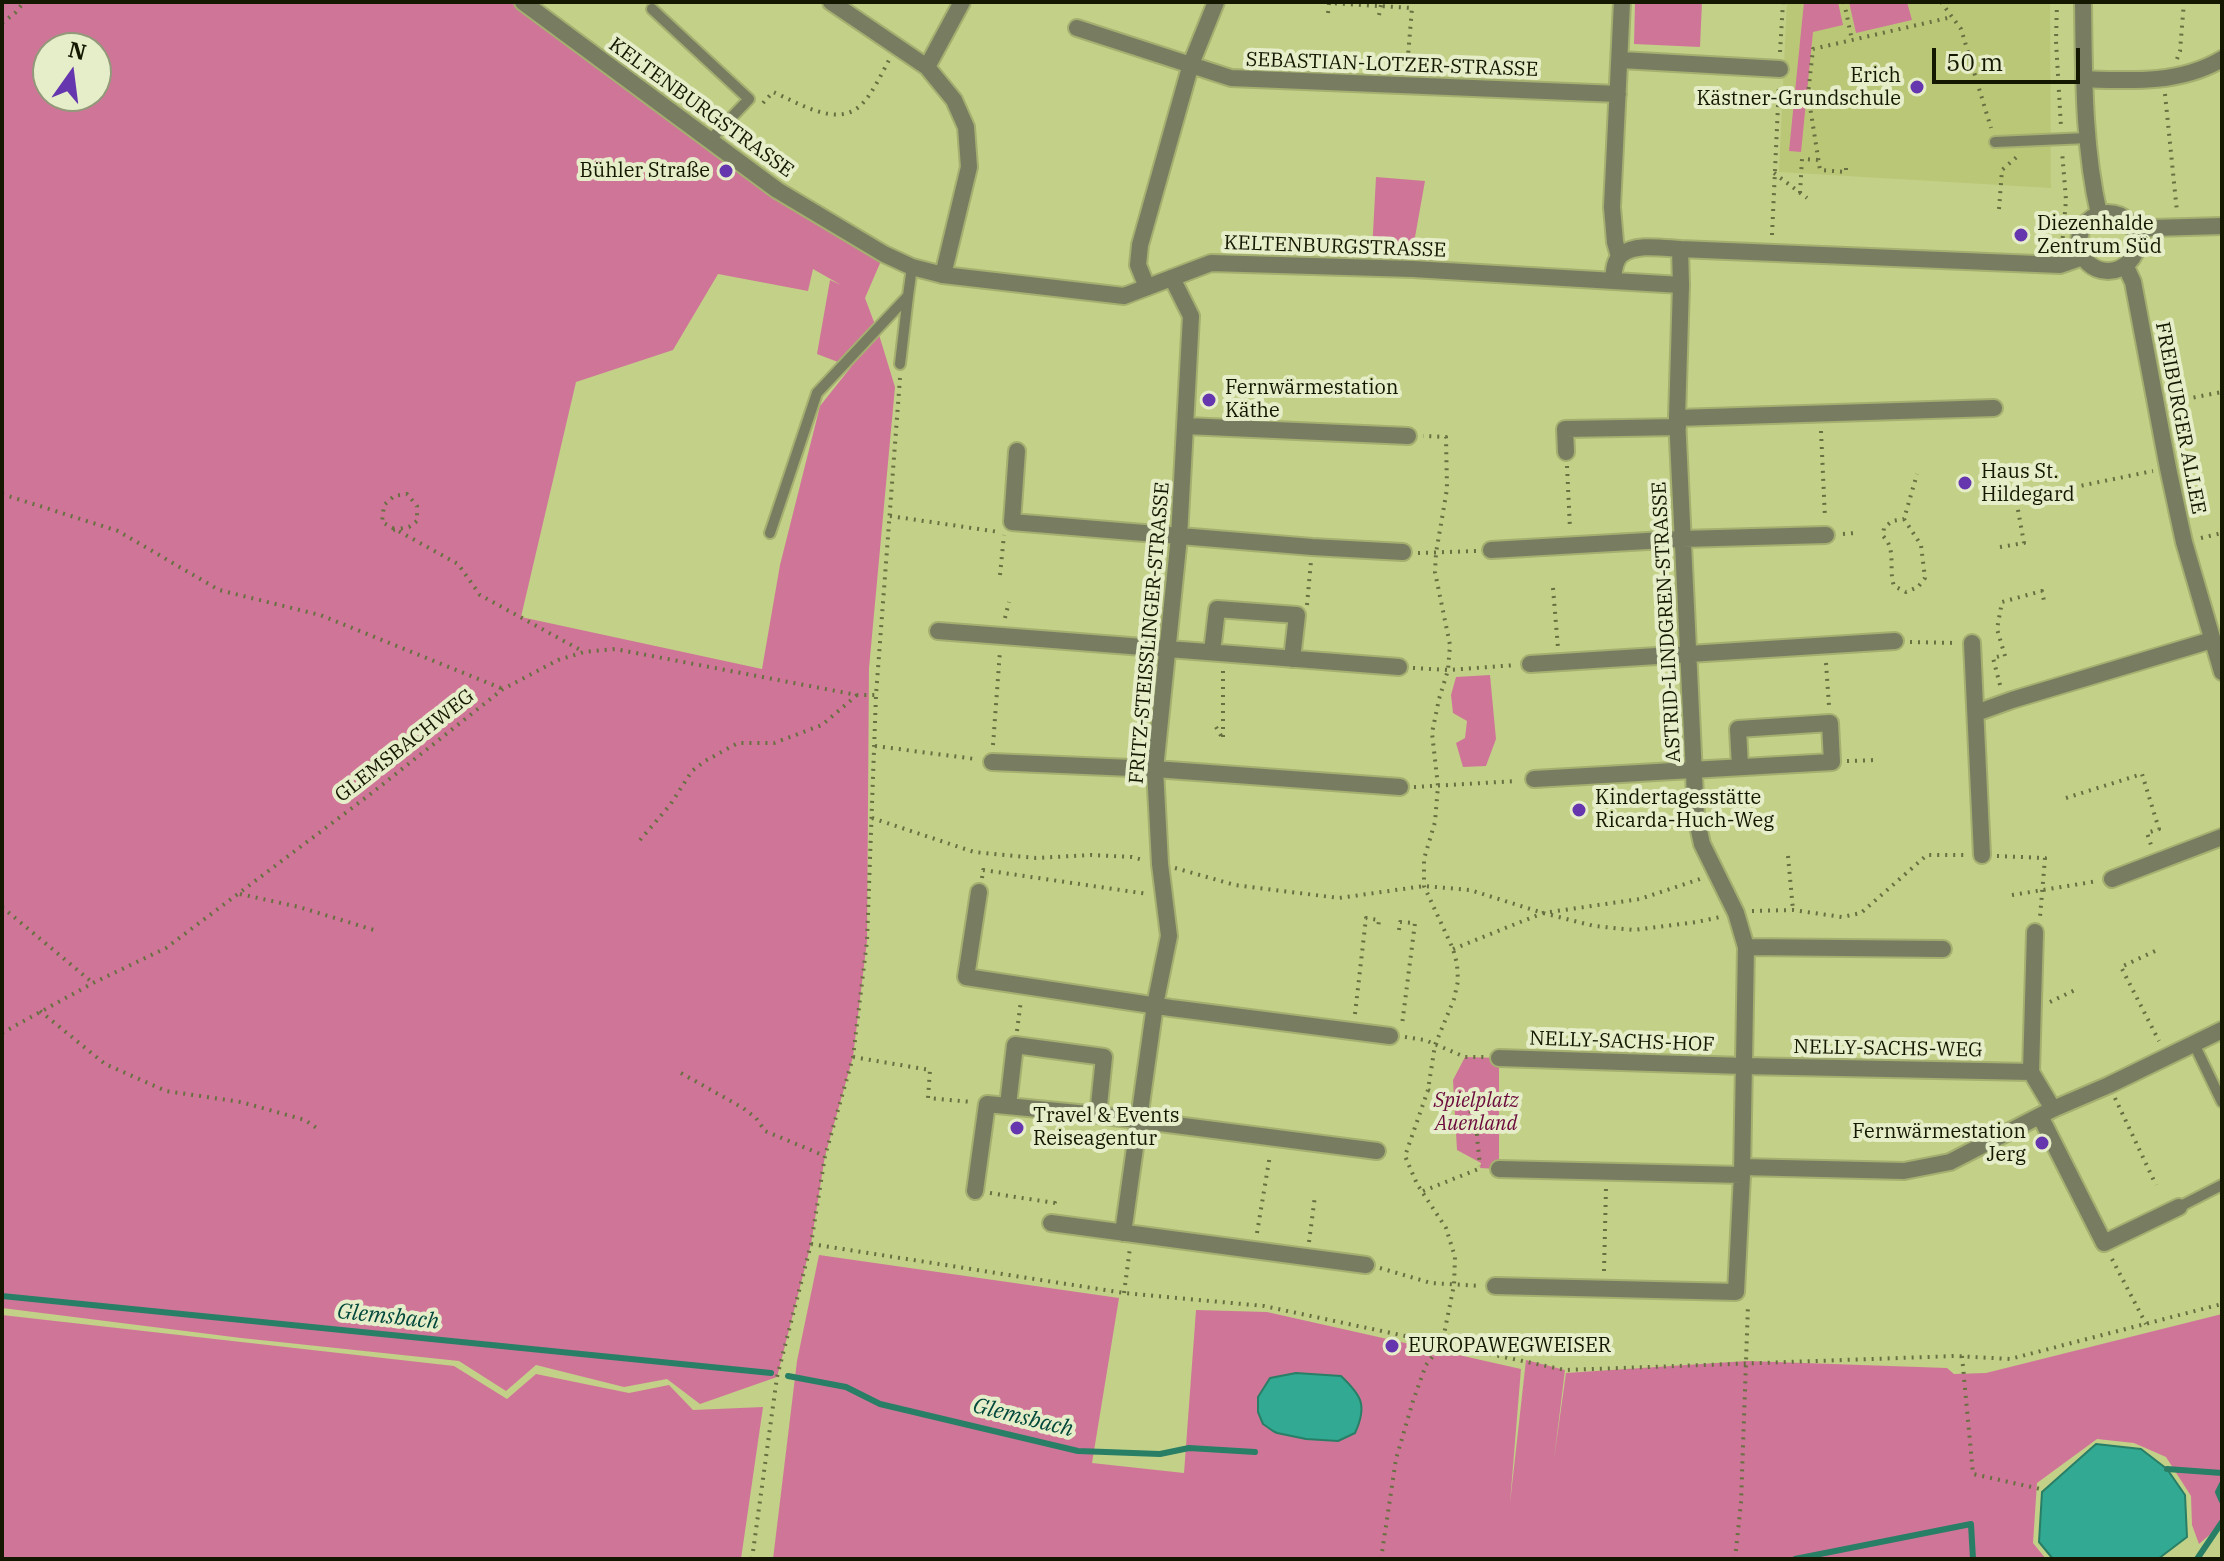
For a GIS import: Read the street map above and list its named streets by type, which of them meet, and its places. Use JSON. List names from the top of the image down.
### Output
{
  "streets": {
    "street": [
      "SEBASTIAN-LOTZER-STRASSE",
      "KELTENBURGSTRASSE",
      "FREIBURGER ALLEE",
      "ASTRID-LINDGREN-STRASSE",
      "FRITZ-STEISSLINGER-STRASSE",
      "NELLY-SACHS-HOF",
      "NELLY-SACHS-WEG"
    ],
    "path": ["GLEMSBACHWEG"]
  },
  "crossings": [
    ["KELTENBURGSTRASSE", "ASTRID-LINDGREN-STRASSE"],
    ["KELTENBURGSTRASSE", "FRITZ-STEISSLINGER-STRASSE"],
    ["ASTRID-LINDGREN-STRASSE", "NELLY-SACHS-HOF"],
    ["ASTRID-LINDGREN-STRASSE", "NELLY-SACHS-WEG"],
    ["NELLY-SACHS-HOF", "NELLY-SACHS-WEG"]
  ],
  "water": ["Glemsbach"],
  "parks": ["Spielplatz Auenland"],
  "places": [
    "Erich Kästner-Grundschule",
    "Bühler Straße",
    "Diezenhalde Zentrum Süd",
    "Fernwärmestation Käthe",
    "Haus St. Hildegard",
    "Kindertagesstätte Ricarda-Huch-Weg",
    "Travel & Events Reiseagentur",
    "Fernwärmestation Jerg",
    "EUROPAWEGWEISER"
  ],
  "scale_bar": "50 m",
  "north": "top"
}
